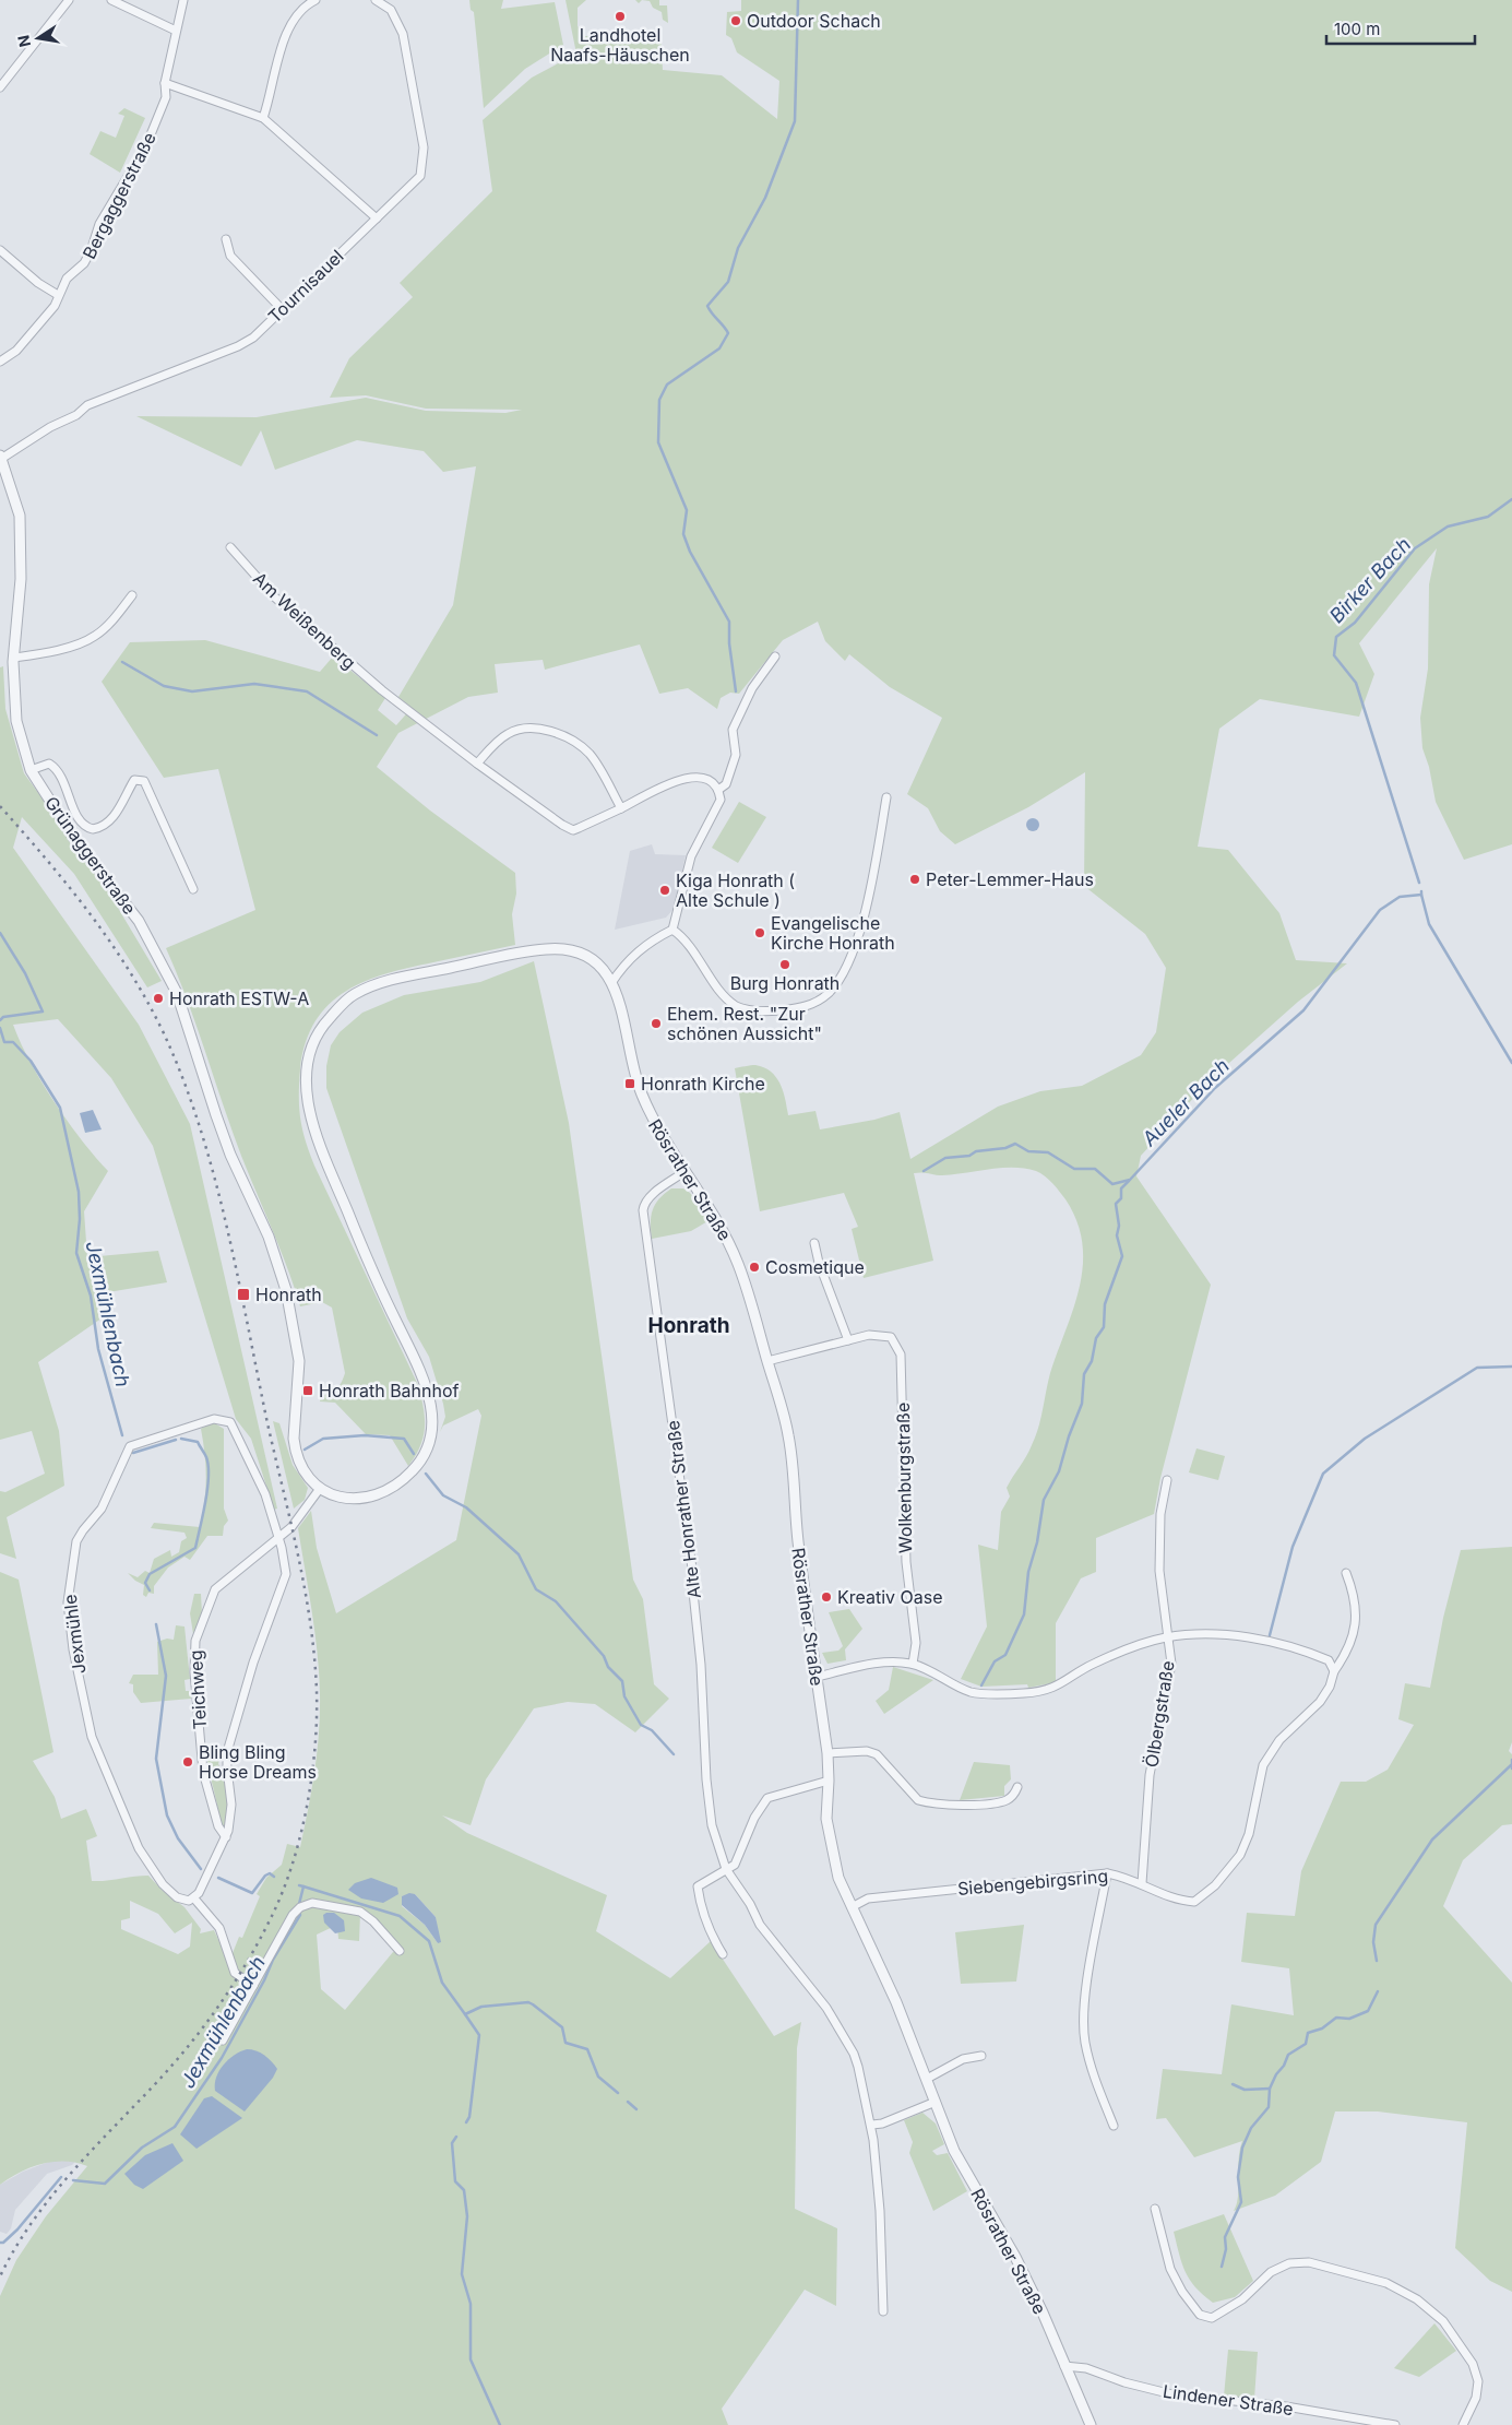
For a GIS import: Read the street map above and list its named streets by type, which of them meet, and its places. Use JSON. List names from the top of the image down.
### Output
{
  "streets": {
    "street": [
      "Bergaggerstraße",
      "Tournisauel",
      "Am Weißenberg",
      "Grünaggerstraße",
      "Rösrather Straße",
      "Wolkenburgstraße",
      "Alte Honrather Straße",
      "Jexmühle",
      "Teichweg",
      "Ölbergstraße",
      "Siebengebirgsring",
      "Lindener Straße"
    ]
  },
  "crossings": [
    ["Tournisauel", "Grünaggerstraße"],
    ["Grünaggerstraße", "Rösrather Straße"],
    ["Rösrather Straße", "Wolkenburgstraße"],
    ["Rösrather Straße", "Alte Honrather Straße"],
    ["Rösrather Straße", "Siebengebirgsring"],
    ["Rösrather Straße", "Lindener Straße"],
    ["Jexmühle", "Teichweg"],
    ["Ölbergstraße", "Siebengebirgsring"]
  ],
  "districts": ["Honrath"],
  "water": ["Birker Bach", "Aueler Bach", "Jexmühlenbach"],
  "places": {
    "other": [
      "Landhotel Naafs-Häuschen",
      "Outdoor Schach",
      "Peter-Lemmer-Haus",
      "Kiga Honrath ( Alte Schule )",
      "Evangelische Kirche Honrath",
      "Burg Honrath",
      "Honrath ESTW-A",
      "Ehem. Rest. \"Zur schönen Aussicht\"",
      "Cosmetique",
      "Kreativ Oase",
      "Bling Bling Horse Dreams"
    ],
    "transit": ["Honrath Kirche", "Honrath", "Honrath Bahnhof"]
  },
  "scale_bar": "100 m",
  "north": "left"
}
